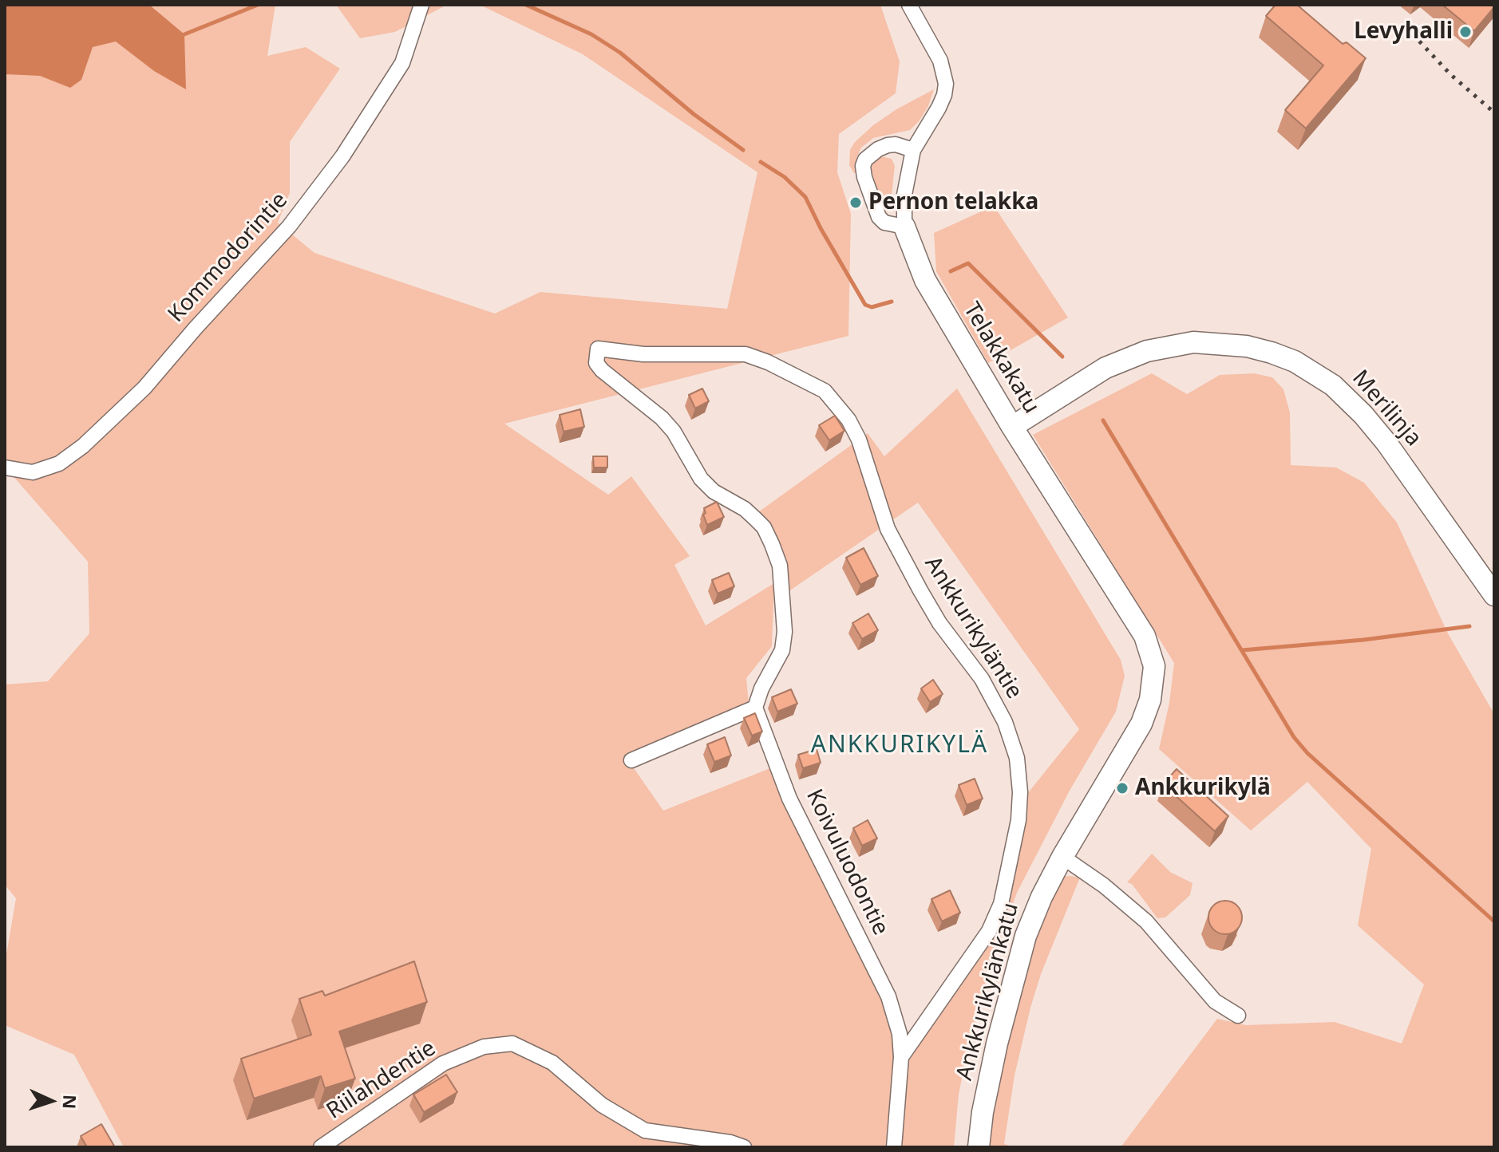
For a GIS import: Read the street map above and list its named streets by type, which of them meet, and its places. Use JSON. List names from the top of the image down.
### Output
{
  "streets": {
    "street": [
      "Kommodorintie",
      "Telakkakatu",
      "Merilinja",
      "Ankkurikyläntie",
      "Koivuluodontie",
      "Ankkurikylänkatu",
      "Riilahdentie"
    ]
  },
  "crossings": [
    ["Telakkakatu", "Merilinja"],
    ["Telakkakatu", "Ankkurikylänkatu"],
    ["Ankkurikyläntie", "Koivuluodontie"]
  ],
  "districts": ["ANKKURIKYLÄ"],
  "places": ["Levyhalli", "Pernon telakka", "Ankkurikylä"],
  "north": "right"
}
